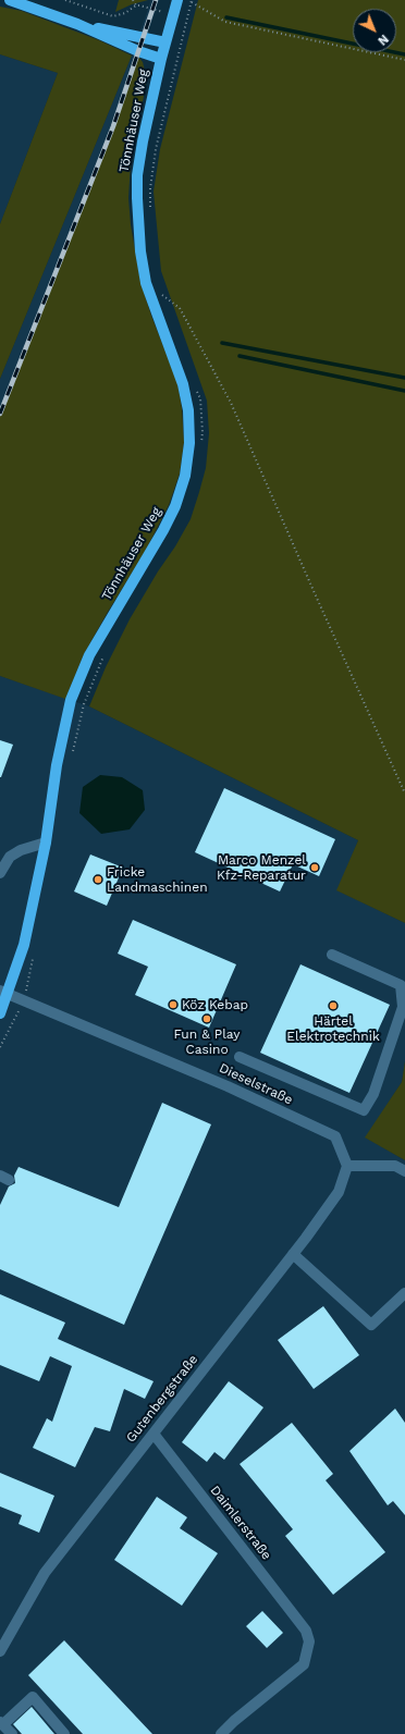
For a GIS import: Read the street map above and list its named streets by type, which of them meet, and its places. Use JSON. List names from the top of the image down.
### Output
{
  "streets": {
    "main road": ["Tönnhäuser Weg"],
    "street": ["Dieselstraße", "Gutenbergstraße", "Daimlerstraße"]
  },
  "crossings": [
    ["Tönnhäuser Weg", "Dieselstraße"],
    ["Dieselstraße", "Gutenbergstraße"],
    ["Gutenbergstraße", "Daimlerstraße"]
  ],
  "places": [
    "Marco Menzel Kfz-Reparatur",
    "Fricke Landmaschinen",
    "Köz Kebap",
    "Härtel Elektrotechnik",
    "Fun & Play Casino"
  ],
  "north": "bottom right"
}
